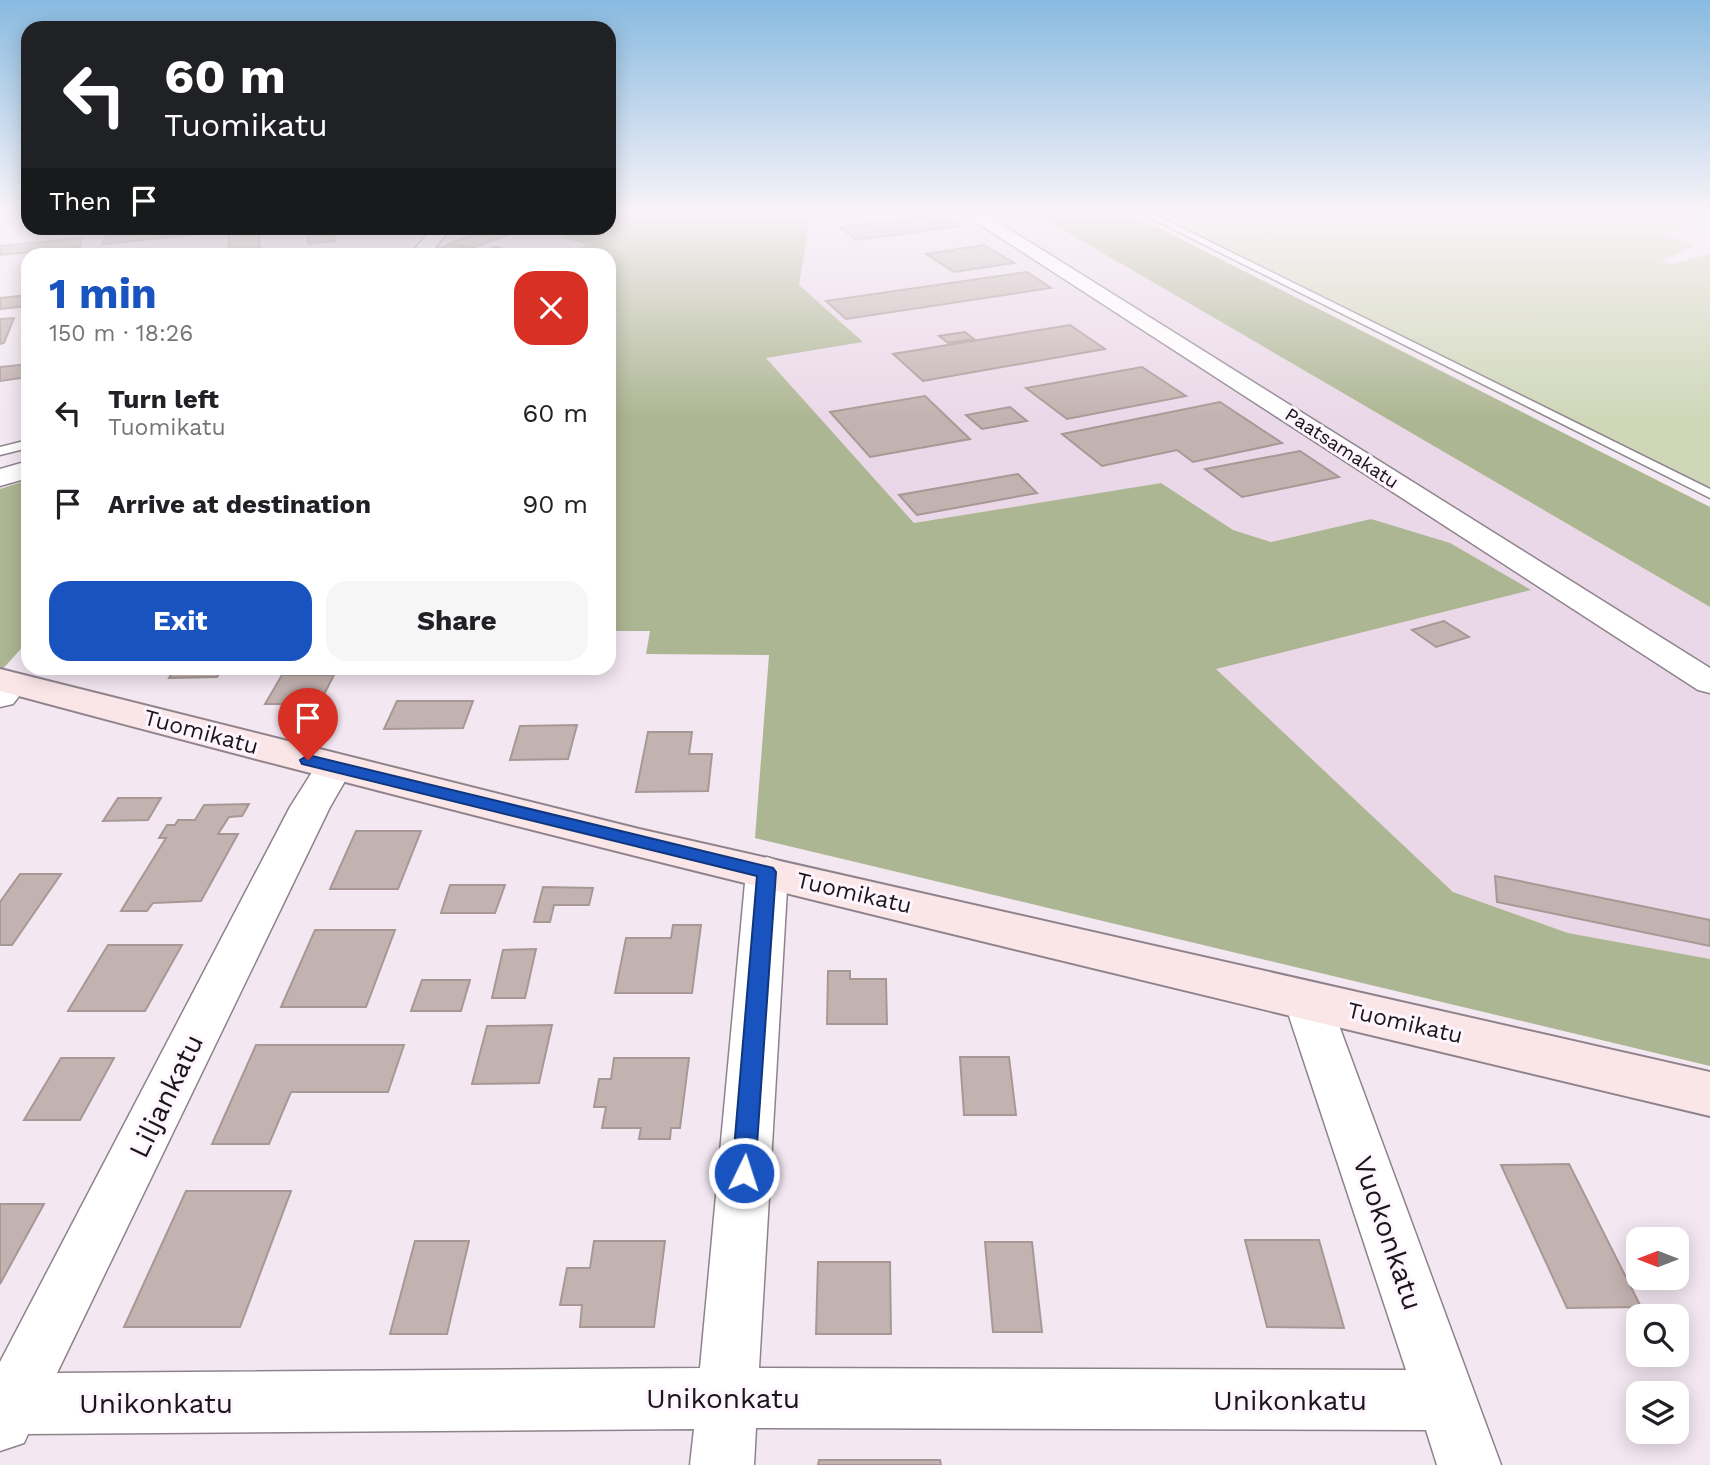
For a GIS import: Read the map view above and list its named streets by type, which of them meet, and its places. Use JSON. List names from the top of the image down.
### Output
{
  "streets": {
    "street": [
      "Paatsamakatu",
      "Tuomikatu",
      "Liljankatu",
      "Vuokonkatu",
      "Unikonkatu"
    ]
  },
  "crossings": [
    ["Tuomikatu", "Liljankatu"],
    ["Tuomikatu", "Vuokonkatu"],
    ["Liljankatu", "Unikonkatu"],
    ["Vuokonkatu", "Unikonkatu"]
  ],
  "north": "left",
  "page": {
    "turn": ["60 m", "Tuomikatu"],
    "then": "Then",
    "heading": ["1 min", "150 m · 18:26"],
    "list": [
      {
        "name": "Turn left",
        "note": "Tuomikatu",
        "value": "60 m"
      },
      {
        "name": "Arrive at destination",
        "value": "90 m"
      }
    ],
    "buttons": ["Exit", "Share"]
  }
}
